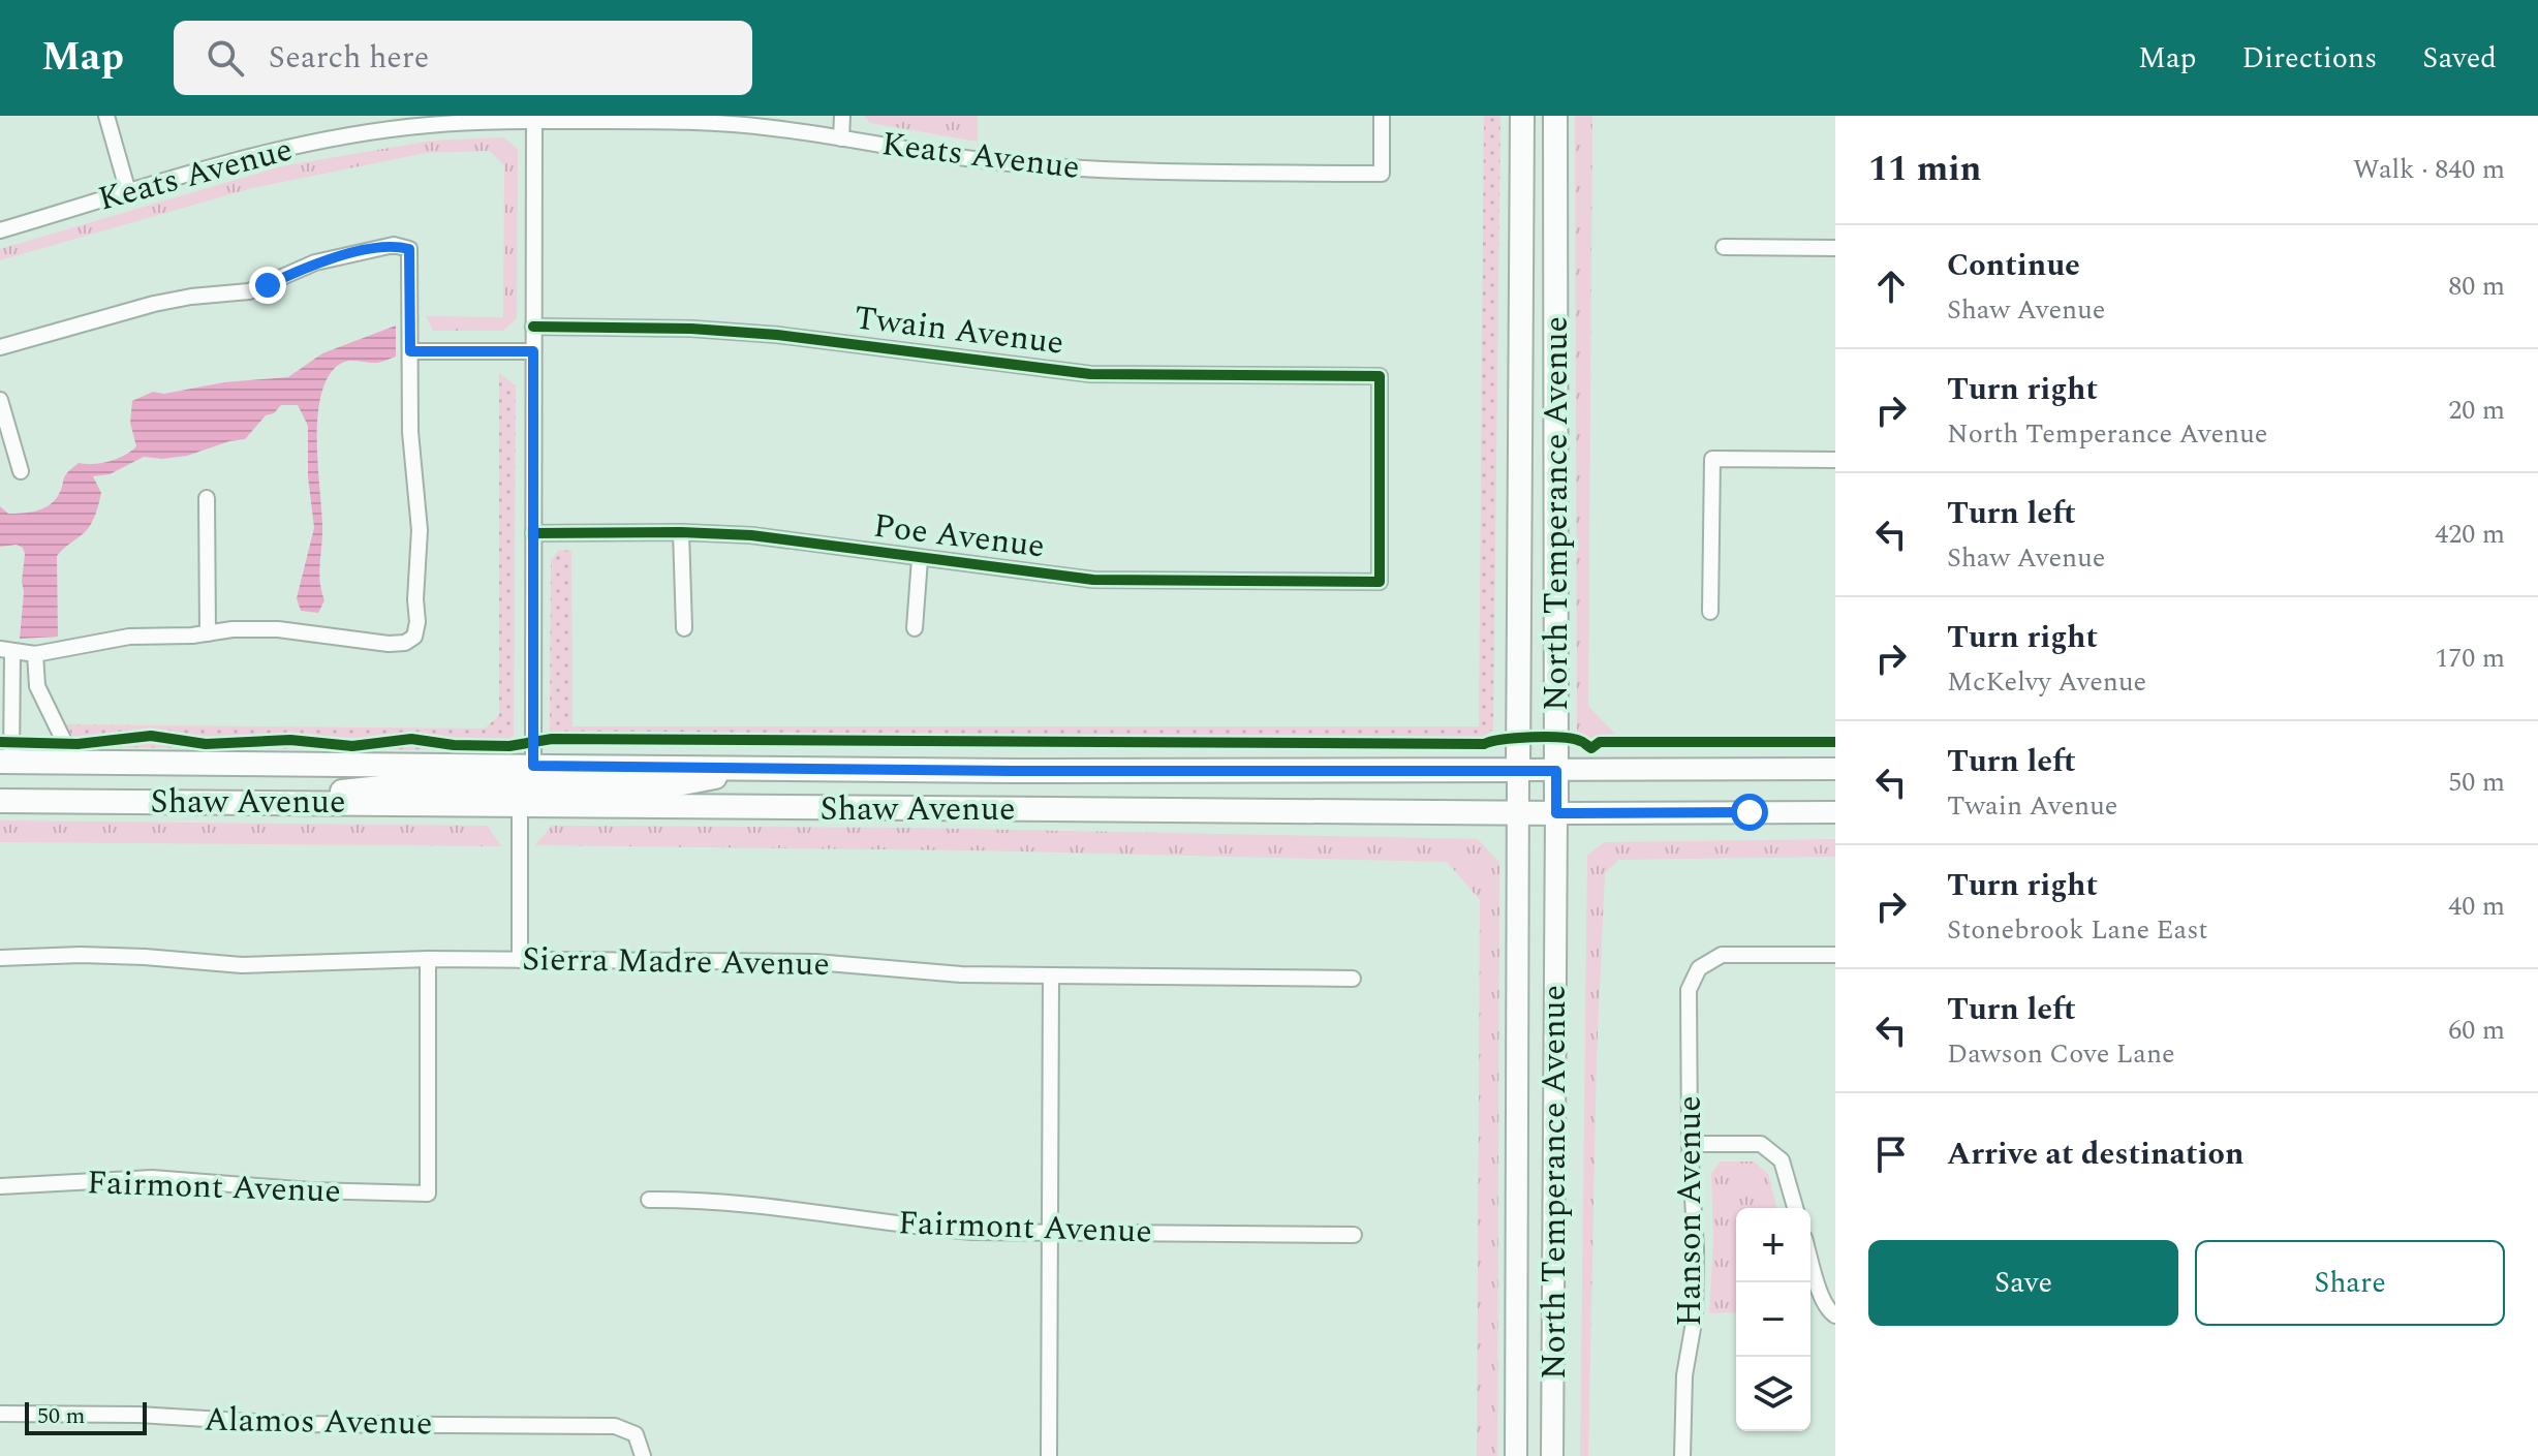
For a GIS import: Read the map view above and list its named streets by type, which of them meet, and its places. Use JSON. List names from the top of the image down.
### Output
{
  "streets": {
    "main road": ["North Temperance Avenue", "Shaw Avenue"],
    "street": [
      "Keats Avenue",
      "Twain Avenue",
      "Poe Avenue",
      "Sierra Madre Avenue",
      "Fairmont Avenue",
      "Hanson Avenue",
      "Alamos Avenue"
    ]
  },
  "crossings": [
    ["Twain Avenue", "Poe Avenue"],
    ["North Temperance Avenue", "Shaw Avenue"],
    ["Sierra Madre Avenue", "Fairmont Avenue"]
  ],
  "scale_bar": "50 m",
  "page": {
    "header": "Map",
    "search": "Search here",
    "nav": ["Map", "Directions", "Saved"],
    "heading": ["11 min", "Walk · 840 m"],
    "list": [
      ["Continue", "Shaw Avenue", "80 m"],
      ["Turn right", "North Temperance Avenue", "20 m"],
      ["Turn left", "Shaw Avenue", "420 m"],
      ["Turn right", "McKelvy Avenue", "170 m"],
      ["Turn left", "Twain Avenue", "50 m"],
      ["Turn right", "Stonebrook Lane East", "40 m"],
      ["Turn left", "Dawson Cove Lane", "60 m"],
      "Arrive at destination"
    ],
    "map_buttons": ["+", "−"],
    "buttons": ["Save", "Share"],
    "scale": "50 m"
  }
}
